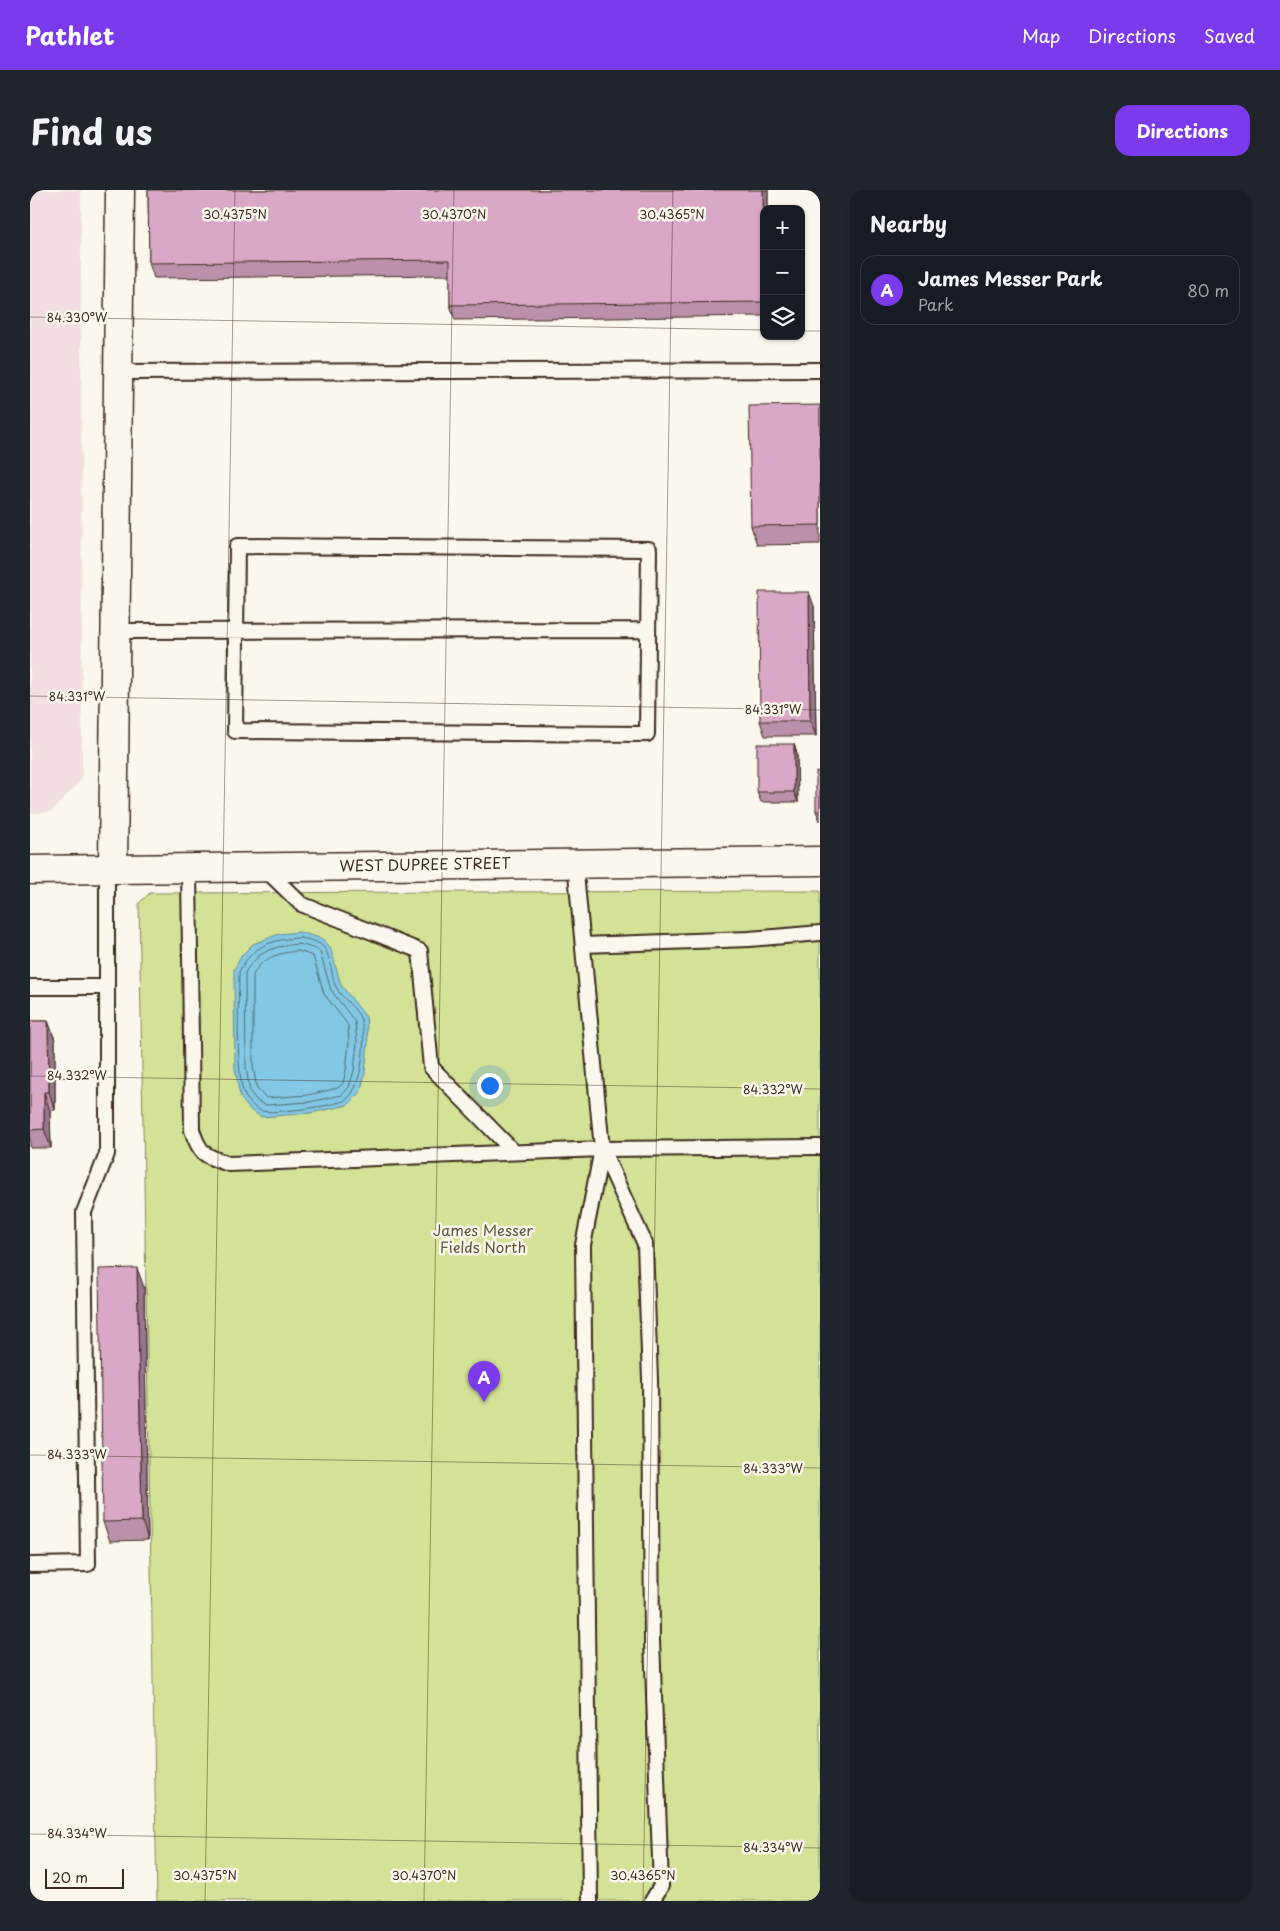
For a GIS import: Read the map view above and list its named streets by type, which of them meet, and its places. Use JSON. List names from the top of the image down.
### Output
{
  "streets": {
    "street": ["WEST DUPREE STREET"]
  },
  "parks": ["James Messer Fields North"],
  "scale_bar": "20 m",
  "page": {
    "header": "Pathlet",
    "nav": ["Map", "Directions", "Saved"],
    "title": "Find us",
    "buttons": "Directions",
    "heading": "Nearby",
    "map_buttons": ["+", "−"],
    "list": [
      {
        "mark": "A",
        "name": "James Messer Park",
        "note": "Park",
        "value": "80 m"
      }
    ],
    "pins": "A",
    "scale": "20 m"
  },
  "coordinates": [
    "30.4375°N",
    "30.4370°N",
    "30.4365°N",
    "84.330°W",
    "84.331°W",
    "84.332°W",
    "84.333°W",
    "84.334°W"
  ]
}
